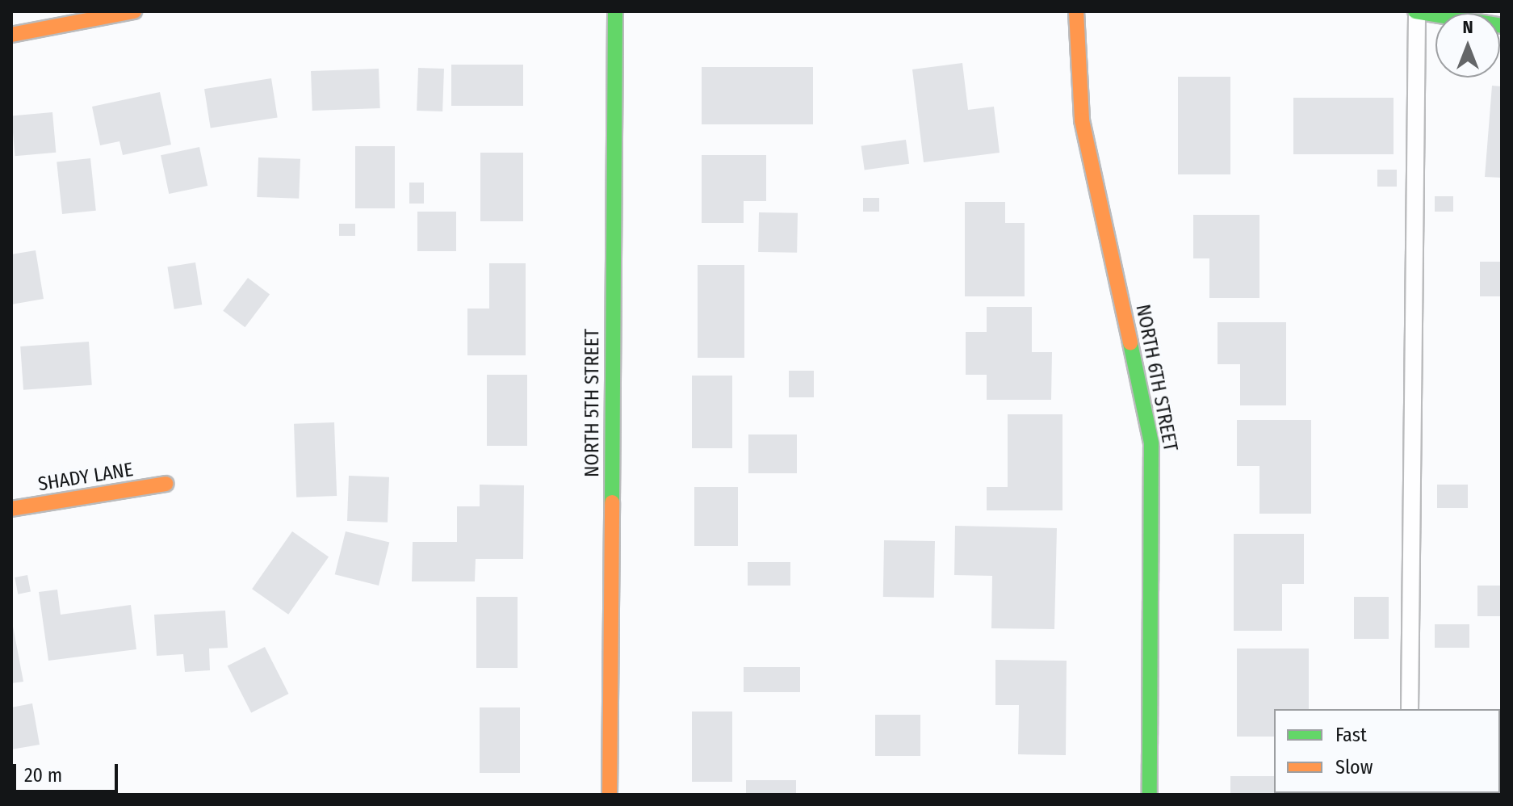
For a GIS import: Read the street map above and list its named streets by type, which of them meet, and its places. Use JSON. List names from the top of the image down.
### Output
{
  "streets": {
    "street": ["NORTH 6TH STREET", "NORTH 5TH STREET", "SHADY LANE"]
  },
  "legend": ["Fast", "Slow"],
  "scale_bar": "20 m",
  "north": "top"
}
